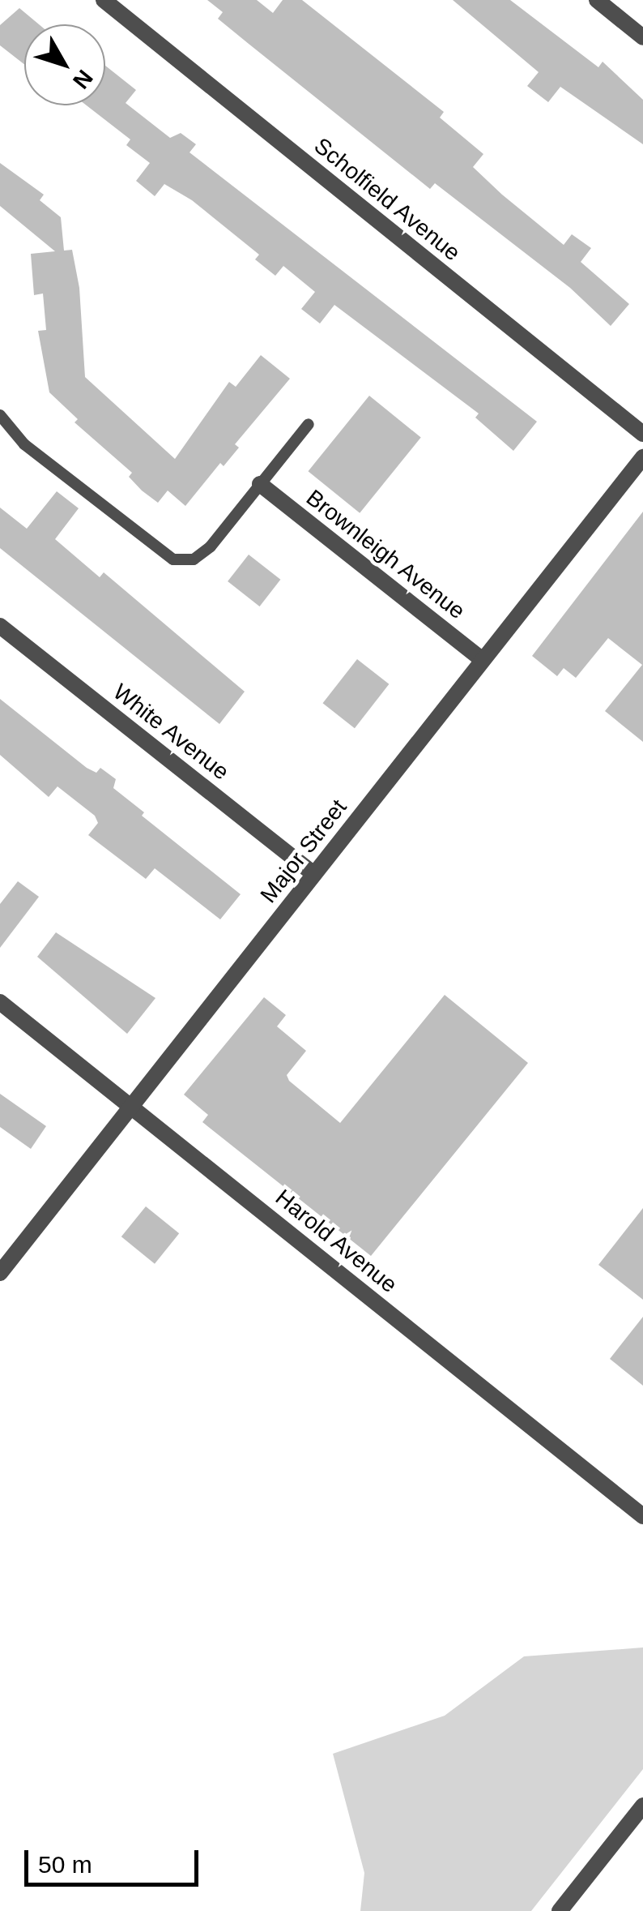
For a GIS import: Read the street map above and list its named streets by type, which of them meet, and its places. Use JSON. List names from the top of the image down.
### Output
{
  "streets": {
    "street": [
      "Scholfield Avenue",
      "Brownleigh Avenue",
      "White Avenue",
      "Major Street",
      "Harold Avenue"
    ]
  },
  "crossings": [
    ["Brownleigh Avenue", "Major Street"],
    ["White Avenue", "Major Street"],
    ["Major Street", "Harold Avenue"]
  ],
  "scale_bar": "50 m",
  "north": "bottom right"
}
